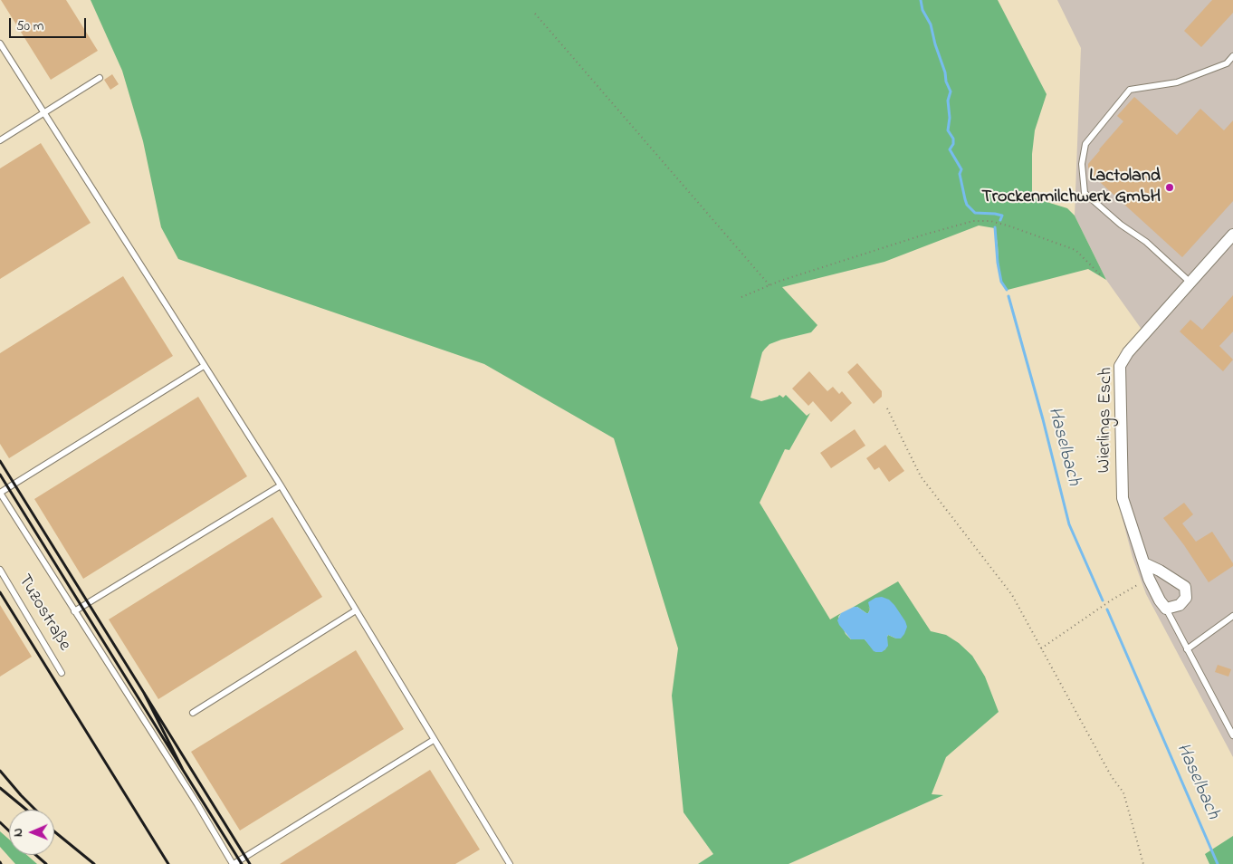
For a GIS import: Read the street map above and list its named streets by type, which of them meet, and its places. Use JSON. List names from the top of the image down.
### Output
{
  "streets": {
    "street": ["Wierlings Esch"],
    "lane": ["Tuzostraße"]
  },
  "water": ["Haselbach"],
  "places": ["Lactoland Trockenmilchwerk GmbH"],
  "scale_bar": "50 m",
  "north": "left"
}
